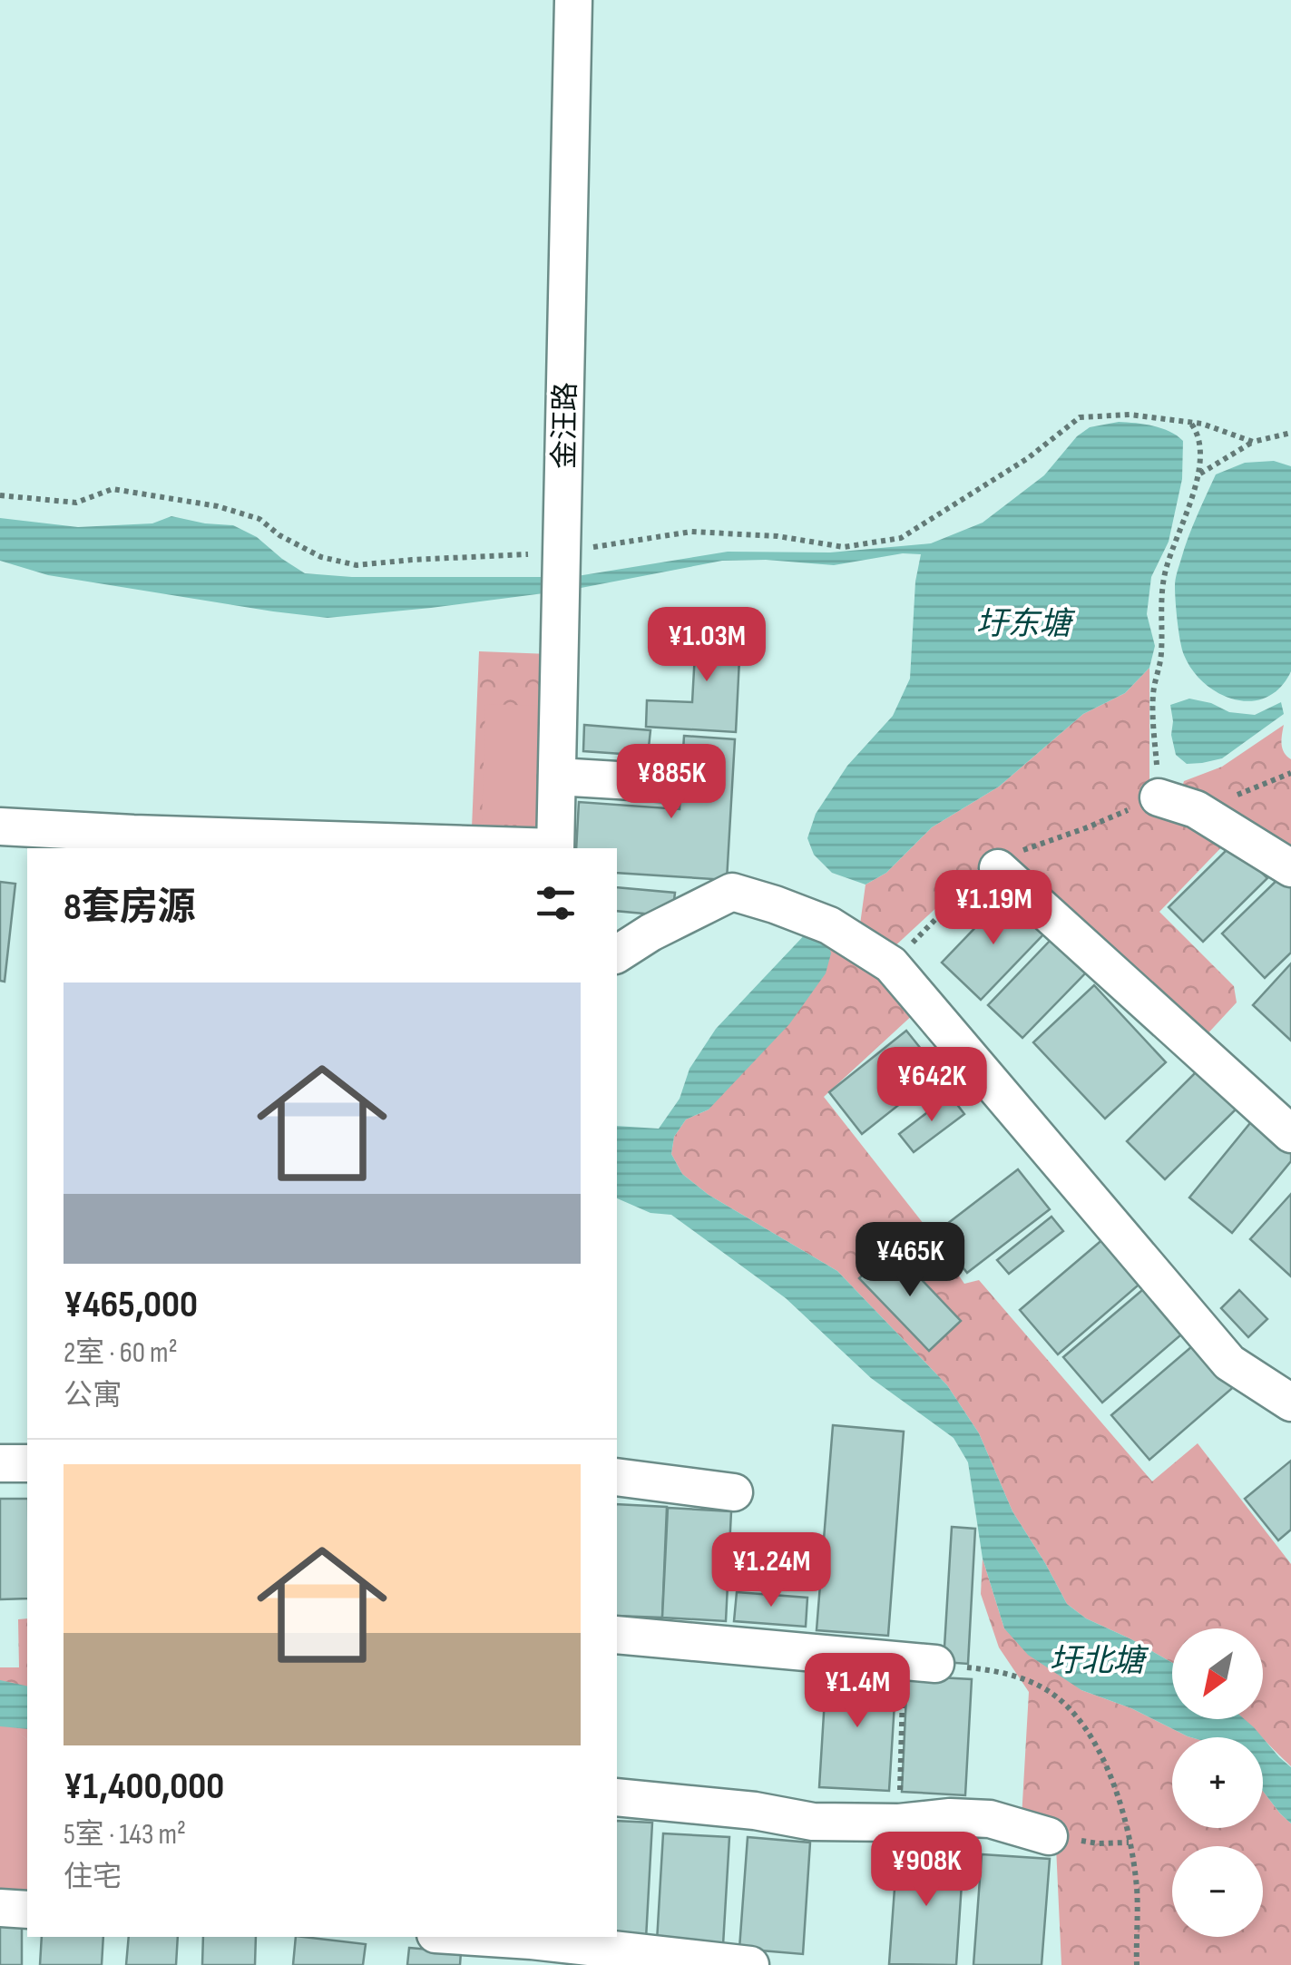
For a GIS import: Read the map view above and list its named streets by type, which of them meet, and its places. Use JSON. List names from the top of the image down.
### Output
{
  "streets": {
    "street": ["金汪路"]
  },
  "water": ["圩东塘", "圩北塘"],
  "north": "bottom left",
  "page": {
    "price": [
      "¥1.03M",
      "¥885K",
      "¥1.19M",
      "¥642K",
      "¥465K",
      "¥1.24M",
      "¥1.4M",
      "¥908K"
    ],
    "heading": "8套房源",
    "list": [
      {
        "name": "¥465,000",
        "note": "2室 · 60 m² · 公寓"
      },
      {
        "name": "¥1,400,000",
        "note": "5室 · 143 m² · 住宅"
      }
    ],
    "map_buttons": ["+", "−"]
  }
}
